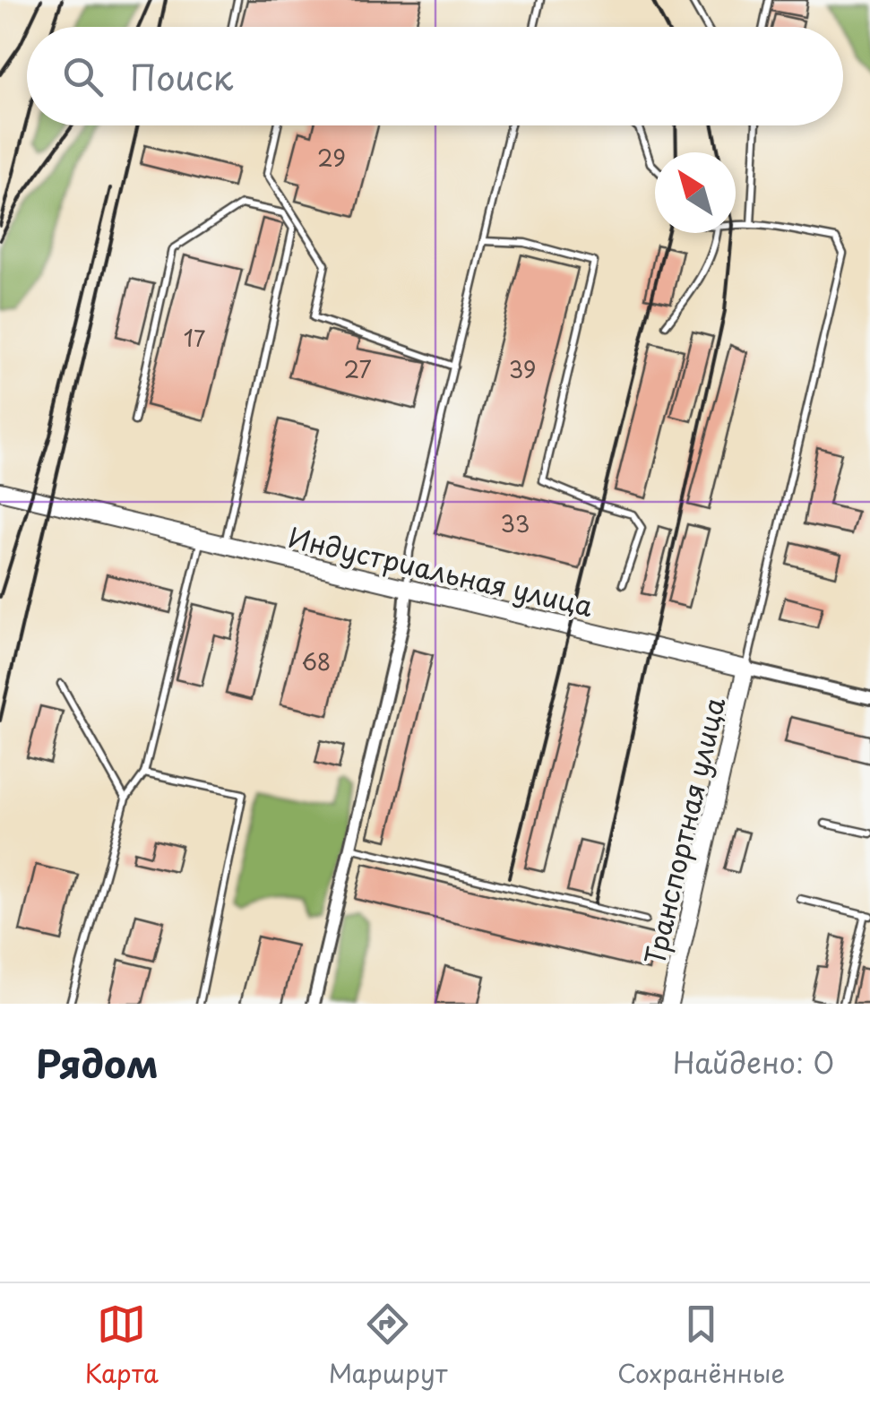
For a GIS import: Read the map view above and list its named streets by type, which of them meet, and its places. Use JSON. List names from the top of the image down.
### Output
{
  "streets": {
    "street": ["Индустриальная улица", "Транспортная улица"]
  },
  "crossings": [
    ["Индустриальная улица", "Транспортная улица"]
  ],
  "house_numbers": [
    "29",
    "17",
    "27",
    "39",
    "33",
    "68"
  ],
  "north": "top left",
  "page": {
    "search": "Поиск",
    "heading": ["Рядом", "Найдено: 0"],
    "nav": ["Карта", "Маршрут", "Сохранённые"]
  }
}
